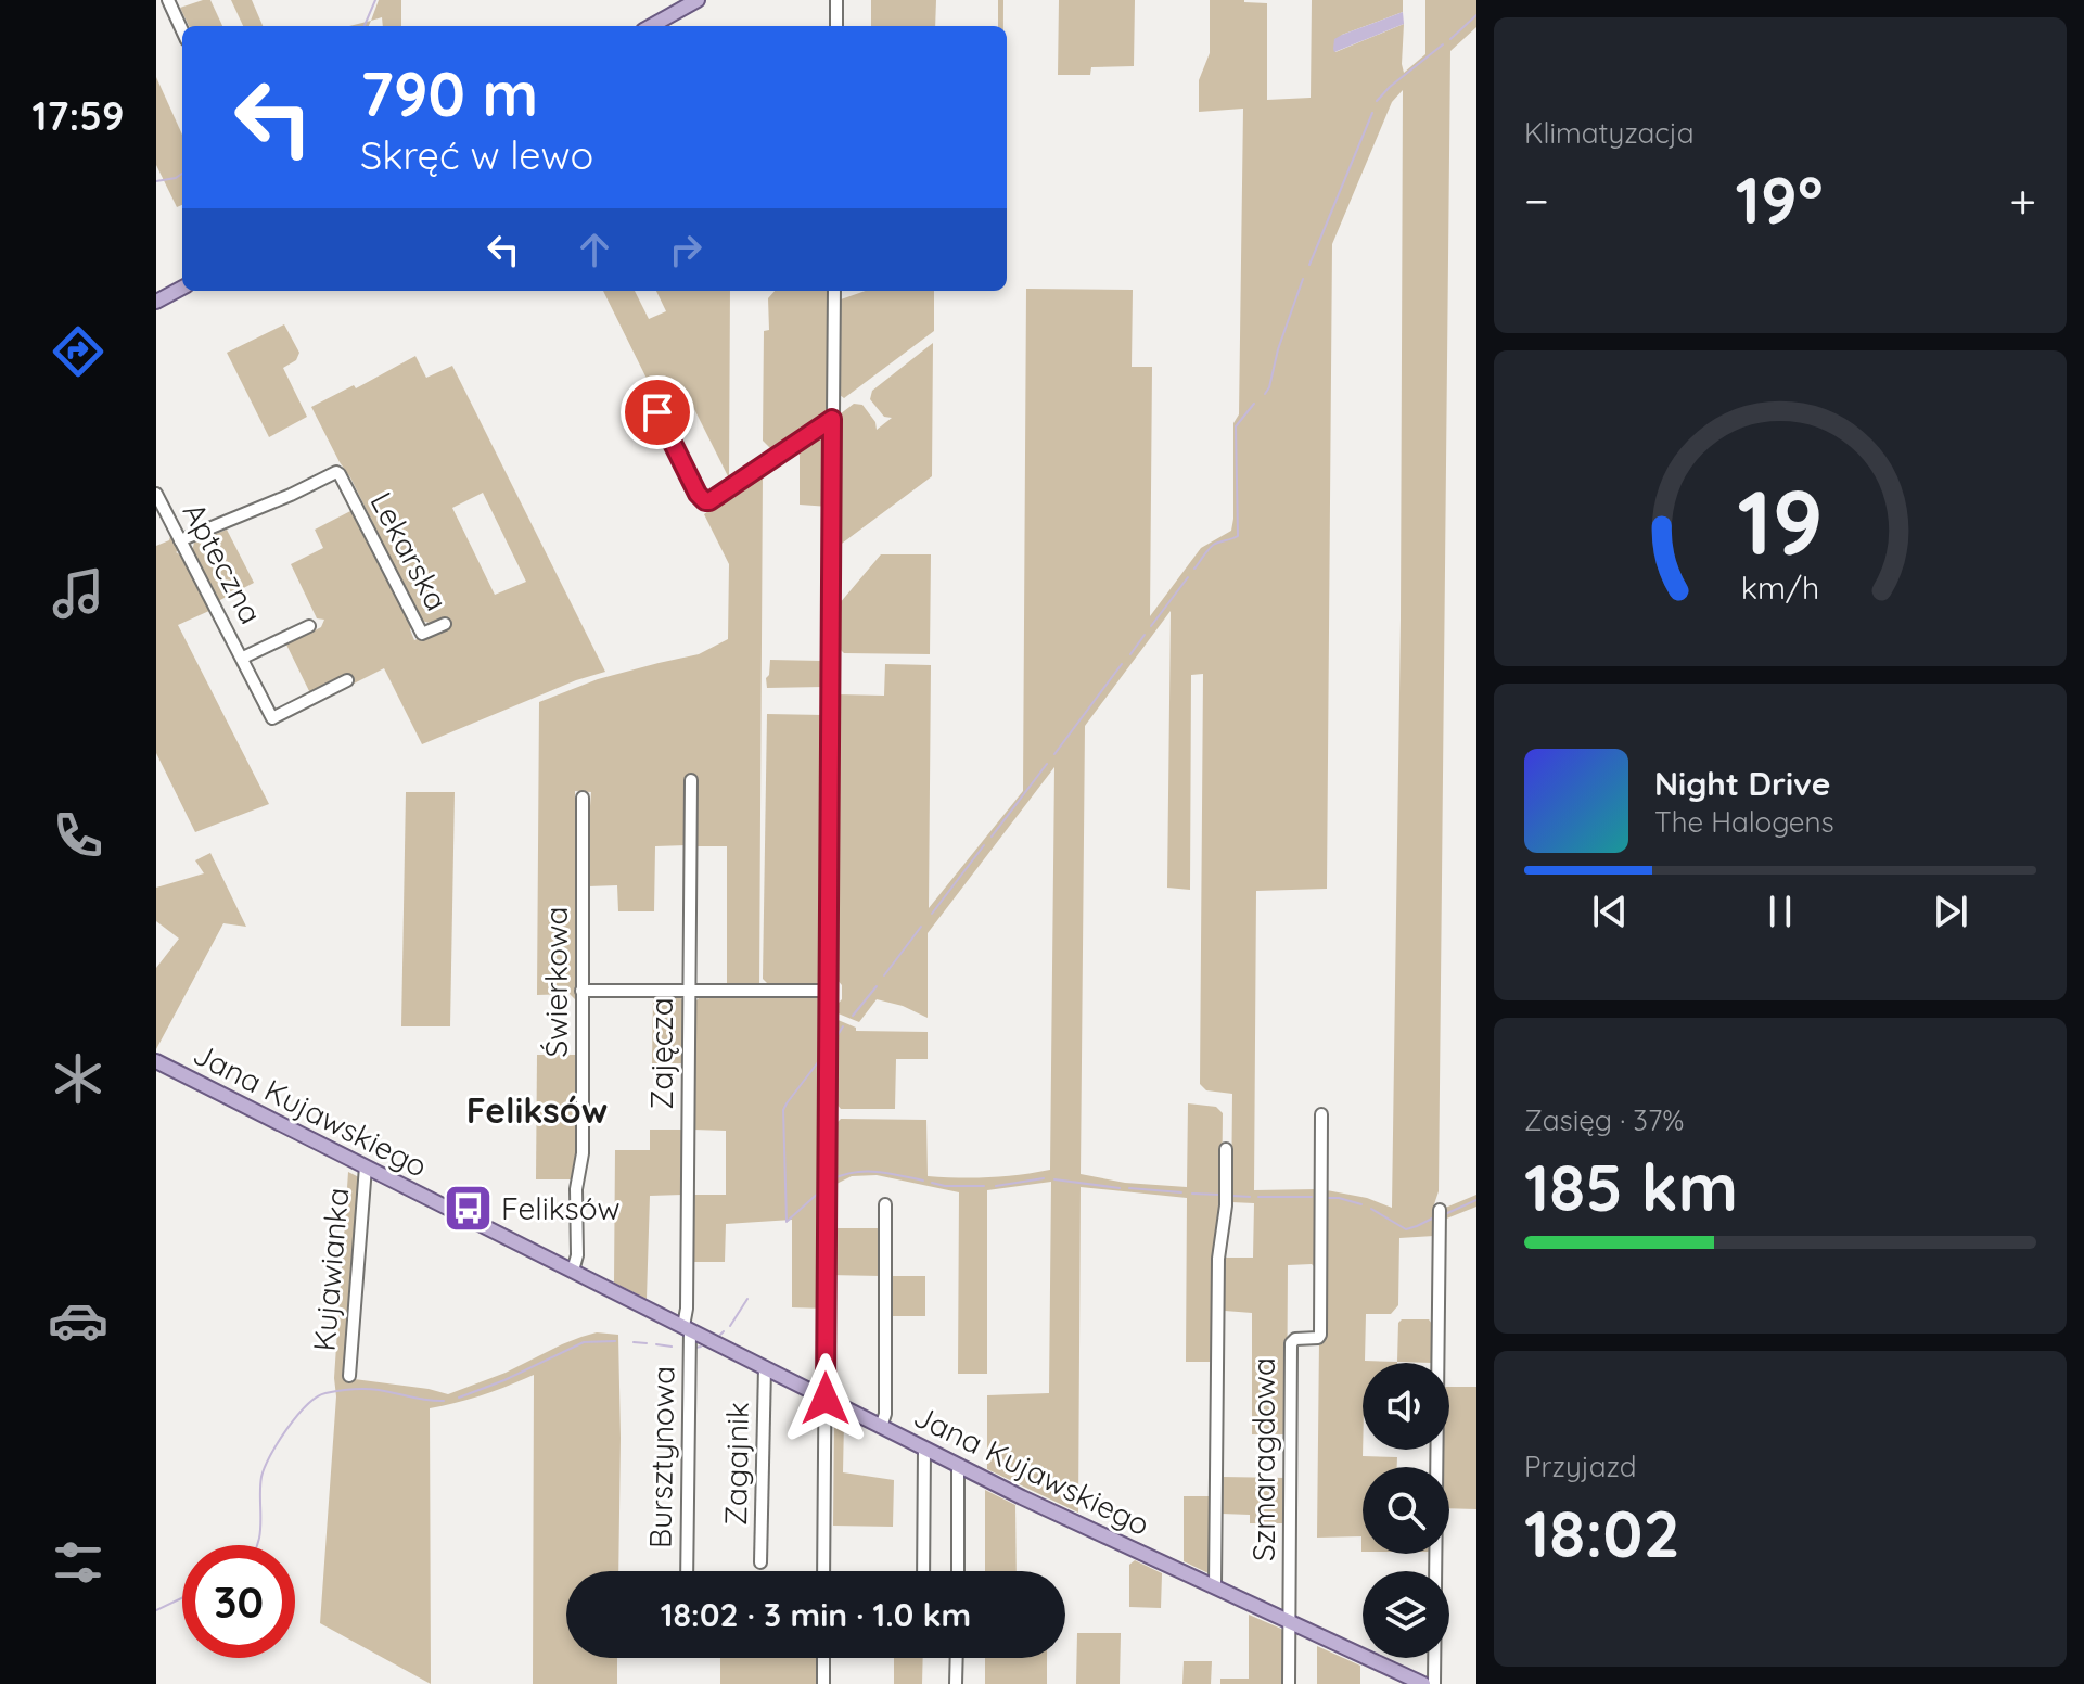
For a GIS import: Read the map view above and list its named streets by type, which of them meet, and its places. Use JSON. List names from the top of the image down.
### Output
{
  "streets": {
    "main road": ["Jana Kujawskiego"],
    "street": [
      "Lekarska",
      "Apteczna",
      "Świerkowa",
      "Zajęcza",
      "Kujawianka",
      "Bursztynowa",
      "Szmaragdowa",
      "Zagajnik"
    ]
  },
  "crossings": [
    ["Lekarska", "Apteczna"],
    ["Świerkowa", "Jana Kujawskiego"],
    ["Zajęcza", "Jana Kujawskiego"],
    ["Zajęcza", "Bursztynowa"],
    ["Jana Kujawskiego", "Kujawianka"],
    ["Jana Kujawskiego", "Bursztynowa"],
    ["Jana Kujawskiego", "Szmaragdowa"],
    ["Jana Kujawskiego", "Zagajnik"]
  ],
  "districts": ["Feliksów"],
  "places": {
    "bus stop": ["Feliksów"]
  },
  "page": {
    "tabs": "17:59",
    "tile": [
      "Klimatyzacja",
      ["Zasięg · 37%", "185 km"],
      ["Przyjazd", "18:02"]
    ],
    "turn": ["790 m", "Skręć w lewo"],
    "heat": ["−", "19°", "+"],
    "song": ["Night Drive", "The Halogens"],
    "limit": "30",
    "trip": "18:02 · 3 min · 1.0 km",
    "gauge": ["19", "km/h"]
  }
}
